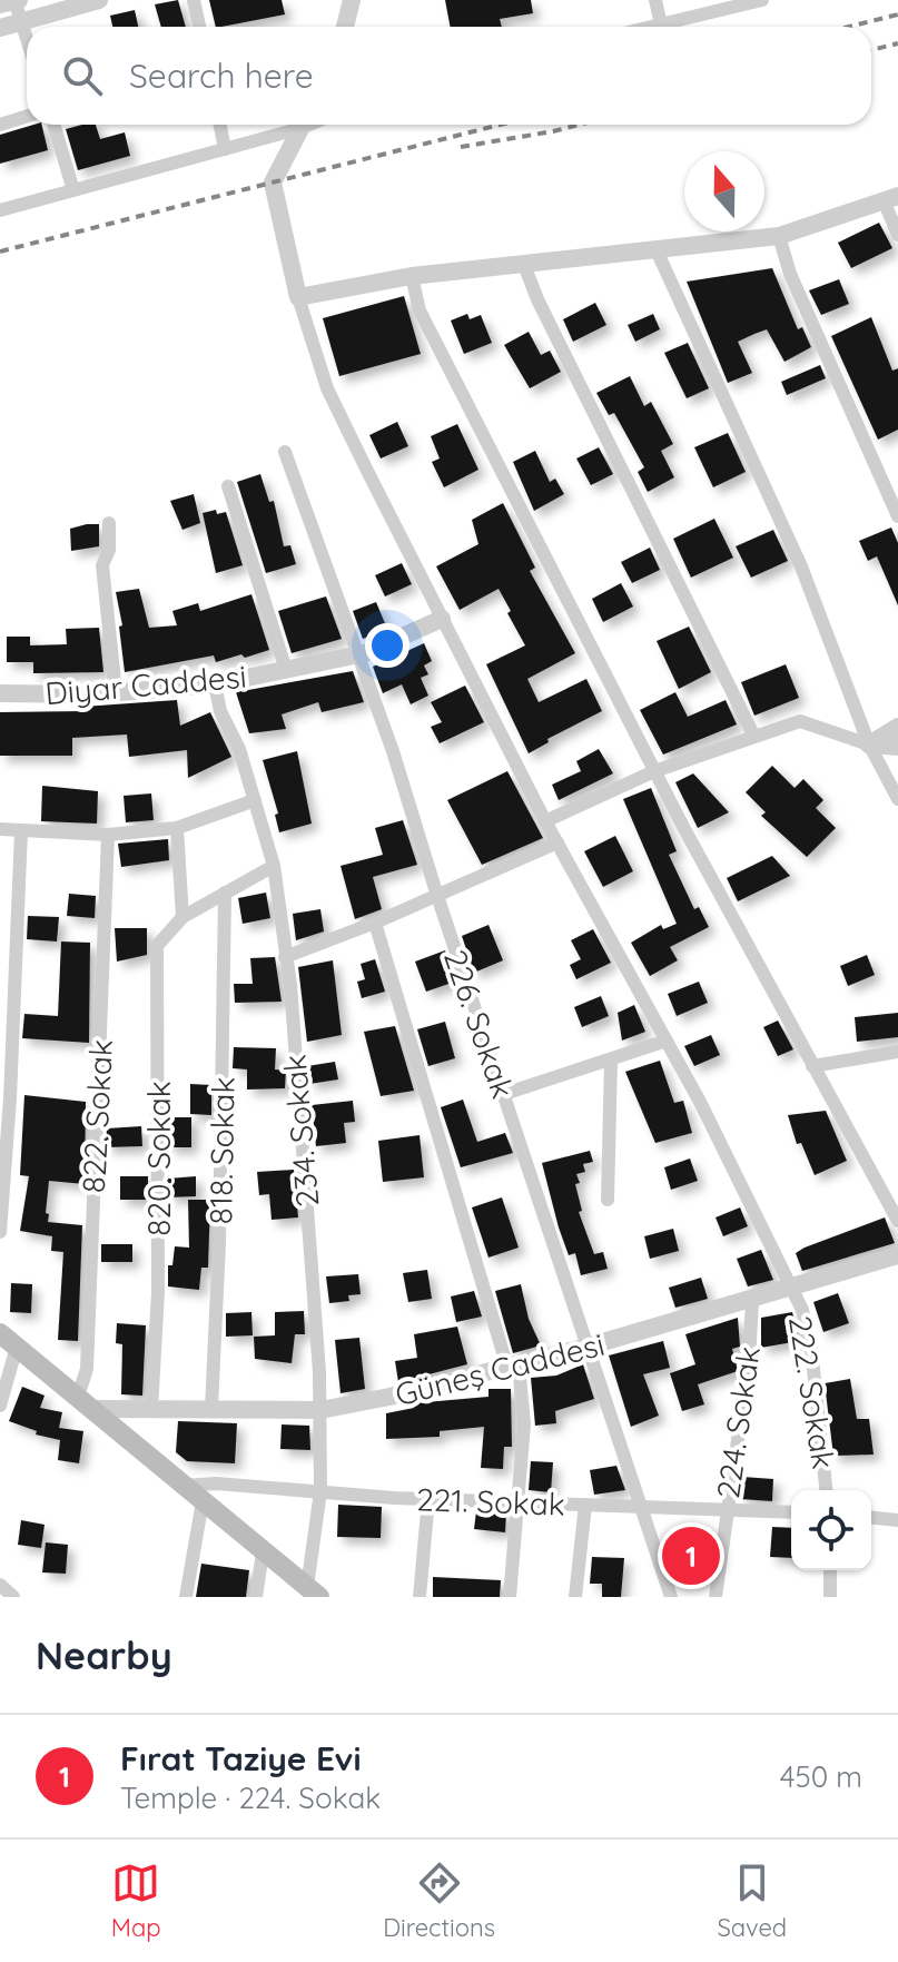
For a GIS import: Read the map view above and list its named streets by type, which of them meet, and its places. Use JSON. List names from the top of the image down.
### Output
{
  "streets": {
    "street": [
      "Diyar Caddesi",
      "226. Sokak",
      "822. Sokak",
      "234. Sokak",
      "818. Sokak",
      "820. Sokak",
      "Güneş Caddesi",
      "222. Sokak",
      "224. Sokak",
      "221. Sokak"
    ]
  },
  "crossings": [
    ["Diyar Caddesi", "226. Sokak"],
    ["Diyar Caddesi", "234. Sokak"],
    ["Diyar Caddesi", "222. Sokak"],
    ["226. Sokak", "Güneş Caddesi"],
    ["226. Sokak", "221. Sokak"],
    ["822. Sokak", "Güneş Caddesi"],
    ["234. Sokak", "820. Sokak"],
    ["234. Sokak", "Güneş Caddesi"],
    ["234. Sokak", "221. Sokak"],
    ["818. Sokak", "820. Sokak"],
    ["818. Sokak", "Güneş Caddesi"],
    ["820. Sokak", "Güneş Caddesi"],
    ["Güneş Caddesi", "222. Sokak"],
    ["Güneş Caddesi", "224. Sokak"],
    ["224. Sokak", "221. Sokak"]
  ],
  "north": "top",
  "page": {
    "search": "Search here",
    "pins": "1",
    "heading": "Nearby",
    "list": [
      {
        "mark": "1",
        "name": "Fırat Taziye Evi",
        "note": "Temple · 224. Sokak",
        "value": "450 m"
      }
    ],
    "nav": ["Map", "Directions", "Saved"]
  }
}
